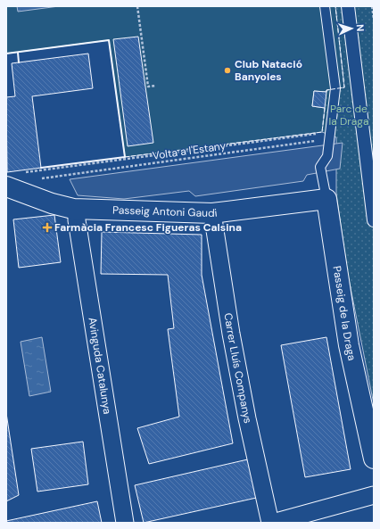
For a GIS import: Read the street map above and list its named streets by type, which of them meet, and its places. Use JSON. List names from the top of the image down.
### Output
{
  "streets": {
    "street": [
      "Passeig Antoni Gaudi",
      "Passeig de la Draga",
      "Avinguda Catalunya",
      "Carrer Lluís Companys"
    ],
    "path": ["Volta a l'Estany"]
  },
  "crossings": [
    ["Volta a l'Estany", "Passeig de la Draga"],
    ["Passeig Antoni Gaudi", "Passeig de la Draga"],
    ["Passeig Antoni Gaudi", "Avinguda Catalunya"],
    ["Passeig Antoni Gaudi", "Carrer Lluís Companys"]
  ],
  "parks": ["Parc de la Draga"],
  "places": {
    "other": ["Club Natació Banyoles"],
    "health": ["Farmàcia Francesc Figueras Calsina"]
  },
  "north": "right"
}
